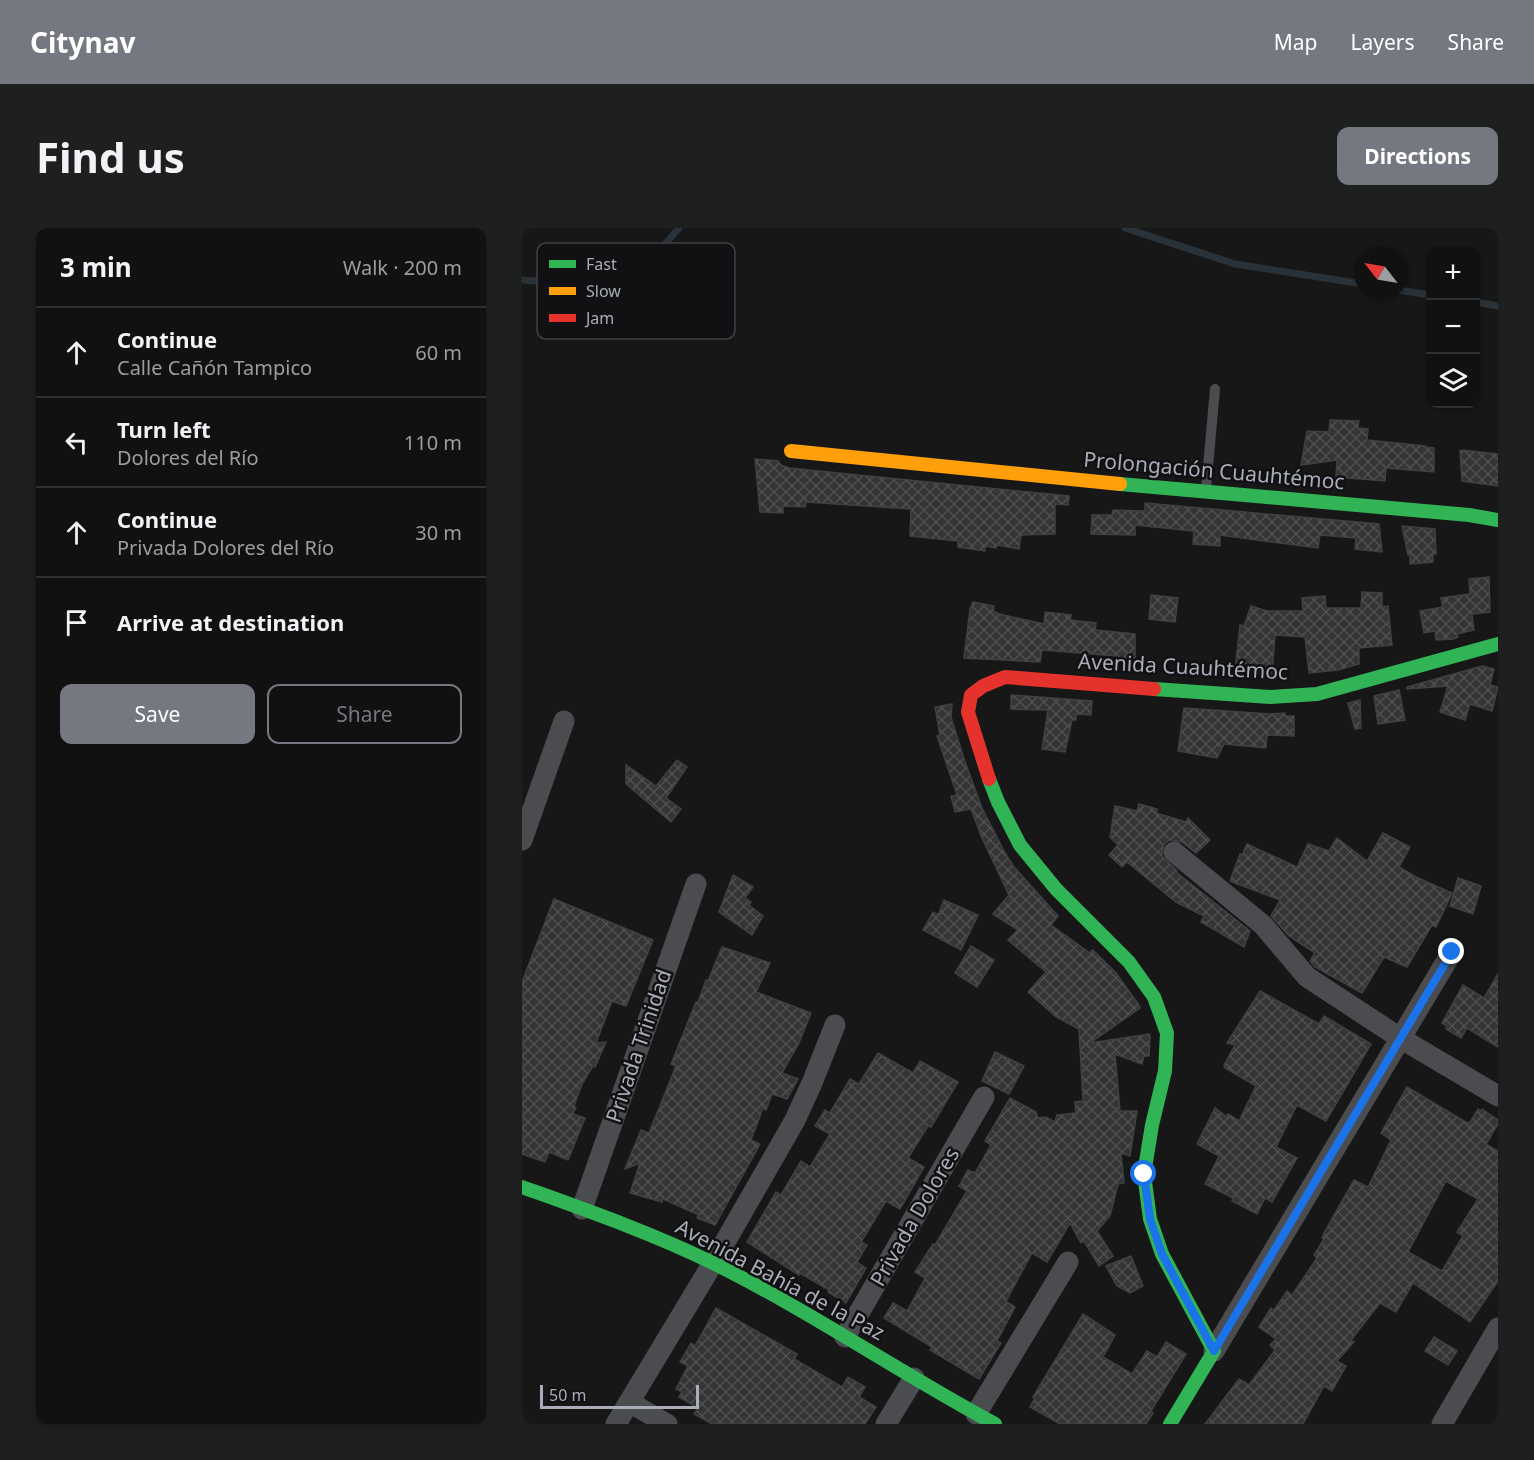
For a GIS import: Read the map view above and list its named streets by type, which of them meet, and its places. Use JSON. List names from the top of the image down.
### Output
{
  "streets": {
    "street": [
      "Prolongación Cuauhtémoc",
      "Avenida Cuauhtémoc",
      "Privada Trinidad",
      "Privada Dolores",
      "Avenida Bahía de la Paz"
    ]
  },
  "crossings": [
    ["Privada Trinidad", "Avenida Bahía de la Paz"],
    ["Privada Dolores", "Avenida Bahía de la Paz"]
  ],
  "legend": ["Fast", "Slow", "Jam"],
  "scale_bar": "50 m",
  "north": "top left",
  "page": {
    "header": "Citynav",
    "nav": ["Map", "Layers", "Share"],
    "buttons": [
      "Directions",
      ["Save", "Share"]
    ],
    "title": "Find us",
    "heading": ["3 min", "Walk · 200 m"],
    "map_buttons": ["+", "−"],
    "list": [
      ["Continue", "Calle Cañón Tampico", "60 m"],
      ["Turn left", "Dolores del Río", "110 m"],
      ["Continue", "Privada Dolores del Río", "30 m"],
      "Arrive at destination"
    ],
    "scale": "50 m"
  }
}
